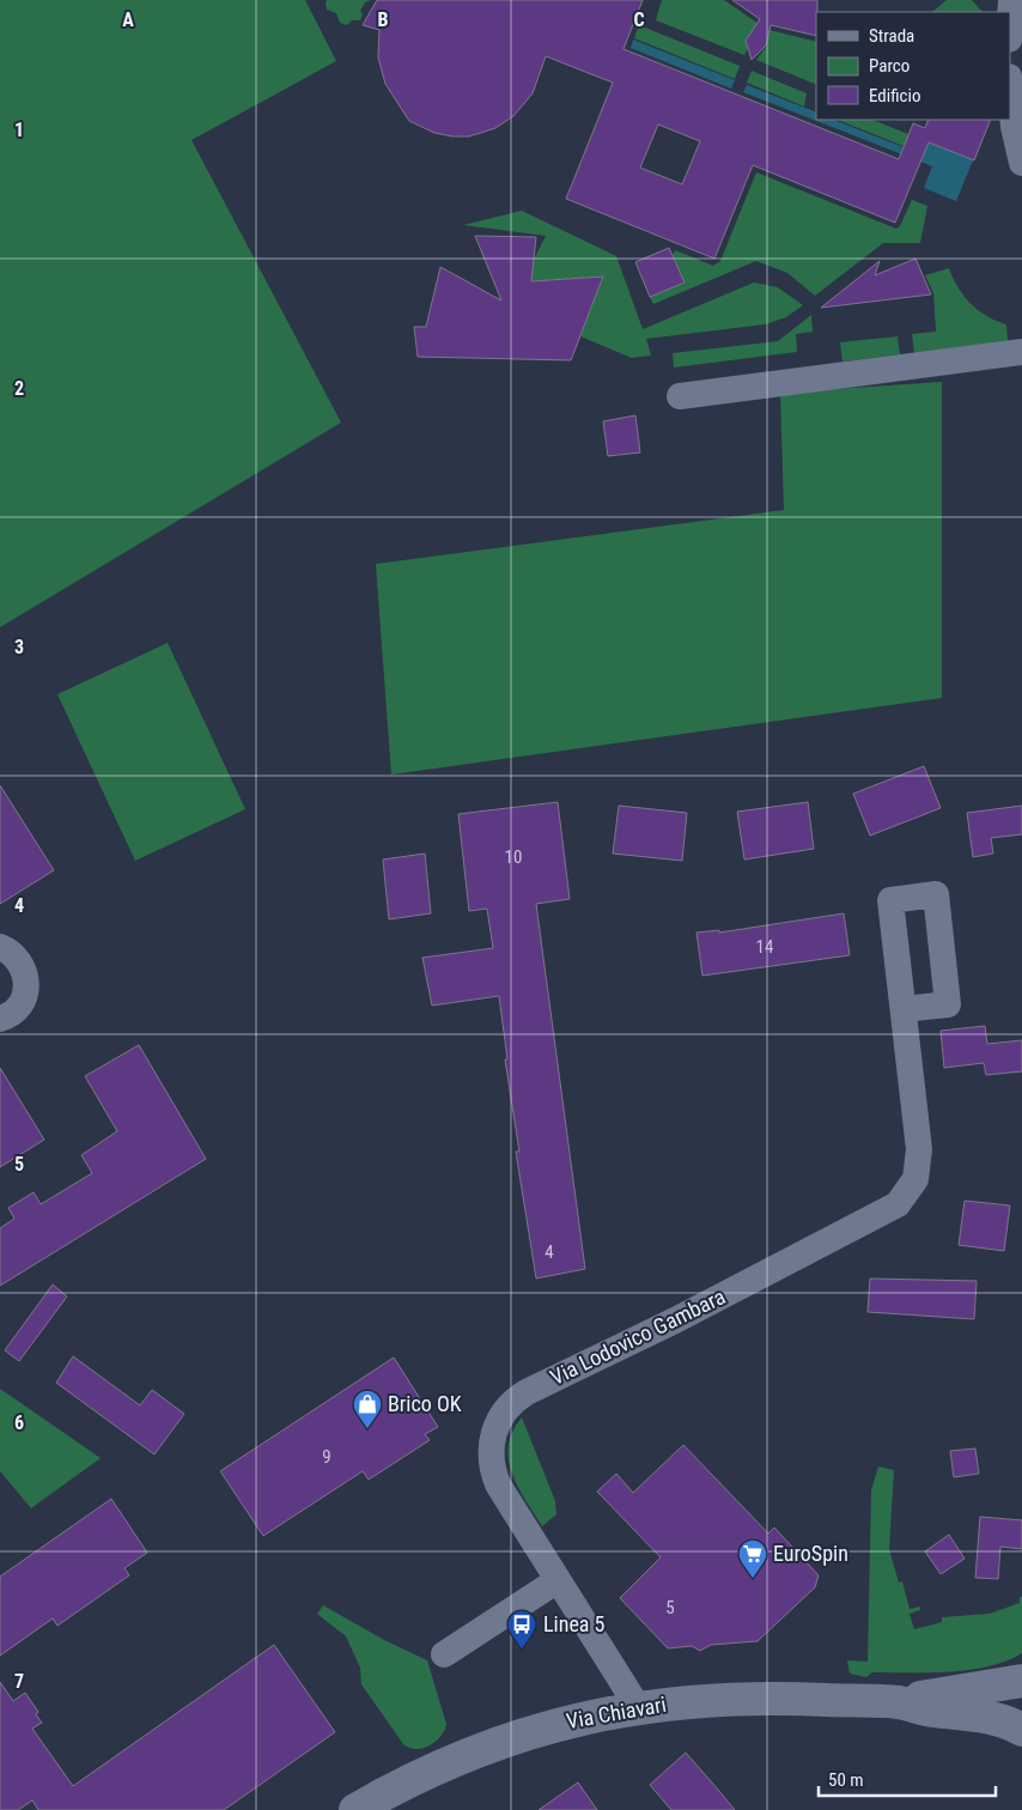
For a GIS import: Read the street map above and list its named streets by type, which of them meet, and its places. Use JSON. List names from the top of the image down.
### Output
{
  "streets": {
    "street": ["Via Lodovico Gambara", "Via Chiavari"]
  },
  "crossings": [
    ["Via Lodovico Gambara", "Via Chiavari"]
  ],
  "places": {
    "shop": ["Brico OK"],
    "supermarket": ["EuroSpin"],
    "bus stop": ["Linea 5"]
  },
  "house_numbers": [
    "10",
    "14",
    "4",
    "9",
    "5"
  ],
  "legend": ["Strada", "Parco", "Edificio"],
  "scale_bar": "50 m",
  "grid": {
    "columns": ["A", "B", "C"],
    "rows": [
      "1",
      "2",
      "3",
      "4",
      "5",
      "6",
      "7"
    ]
  }
}
